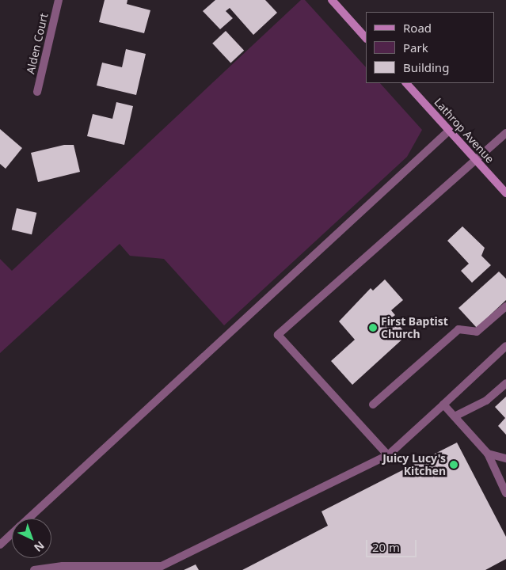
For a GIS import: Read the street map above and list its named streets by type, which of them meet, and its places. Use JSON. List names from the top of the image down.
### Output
{
  "streets": {
    "street": ["Alden Court", "Lathrop Avenue"]
  },
  "places": ["First Baptist Church", "Juicy Lucy's Kitchen"],
  "legend": ["Road", "Park", "Building"],
  "scale_bar": "20 m",
  "north": "bottom right"
}
